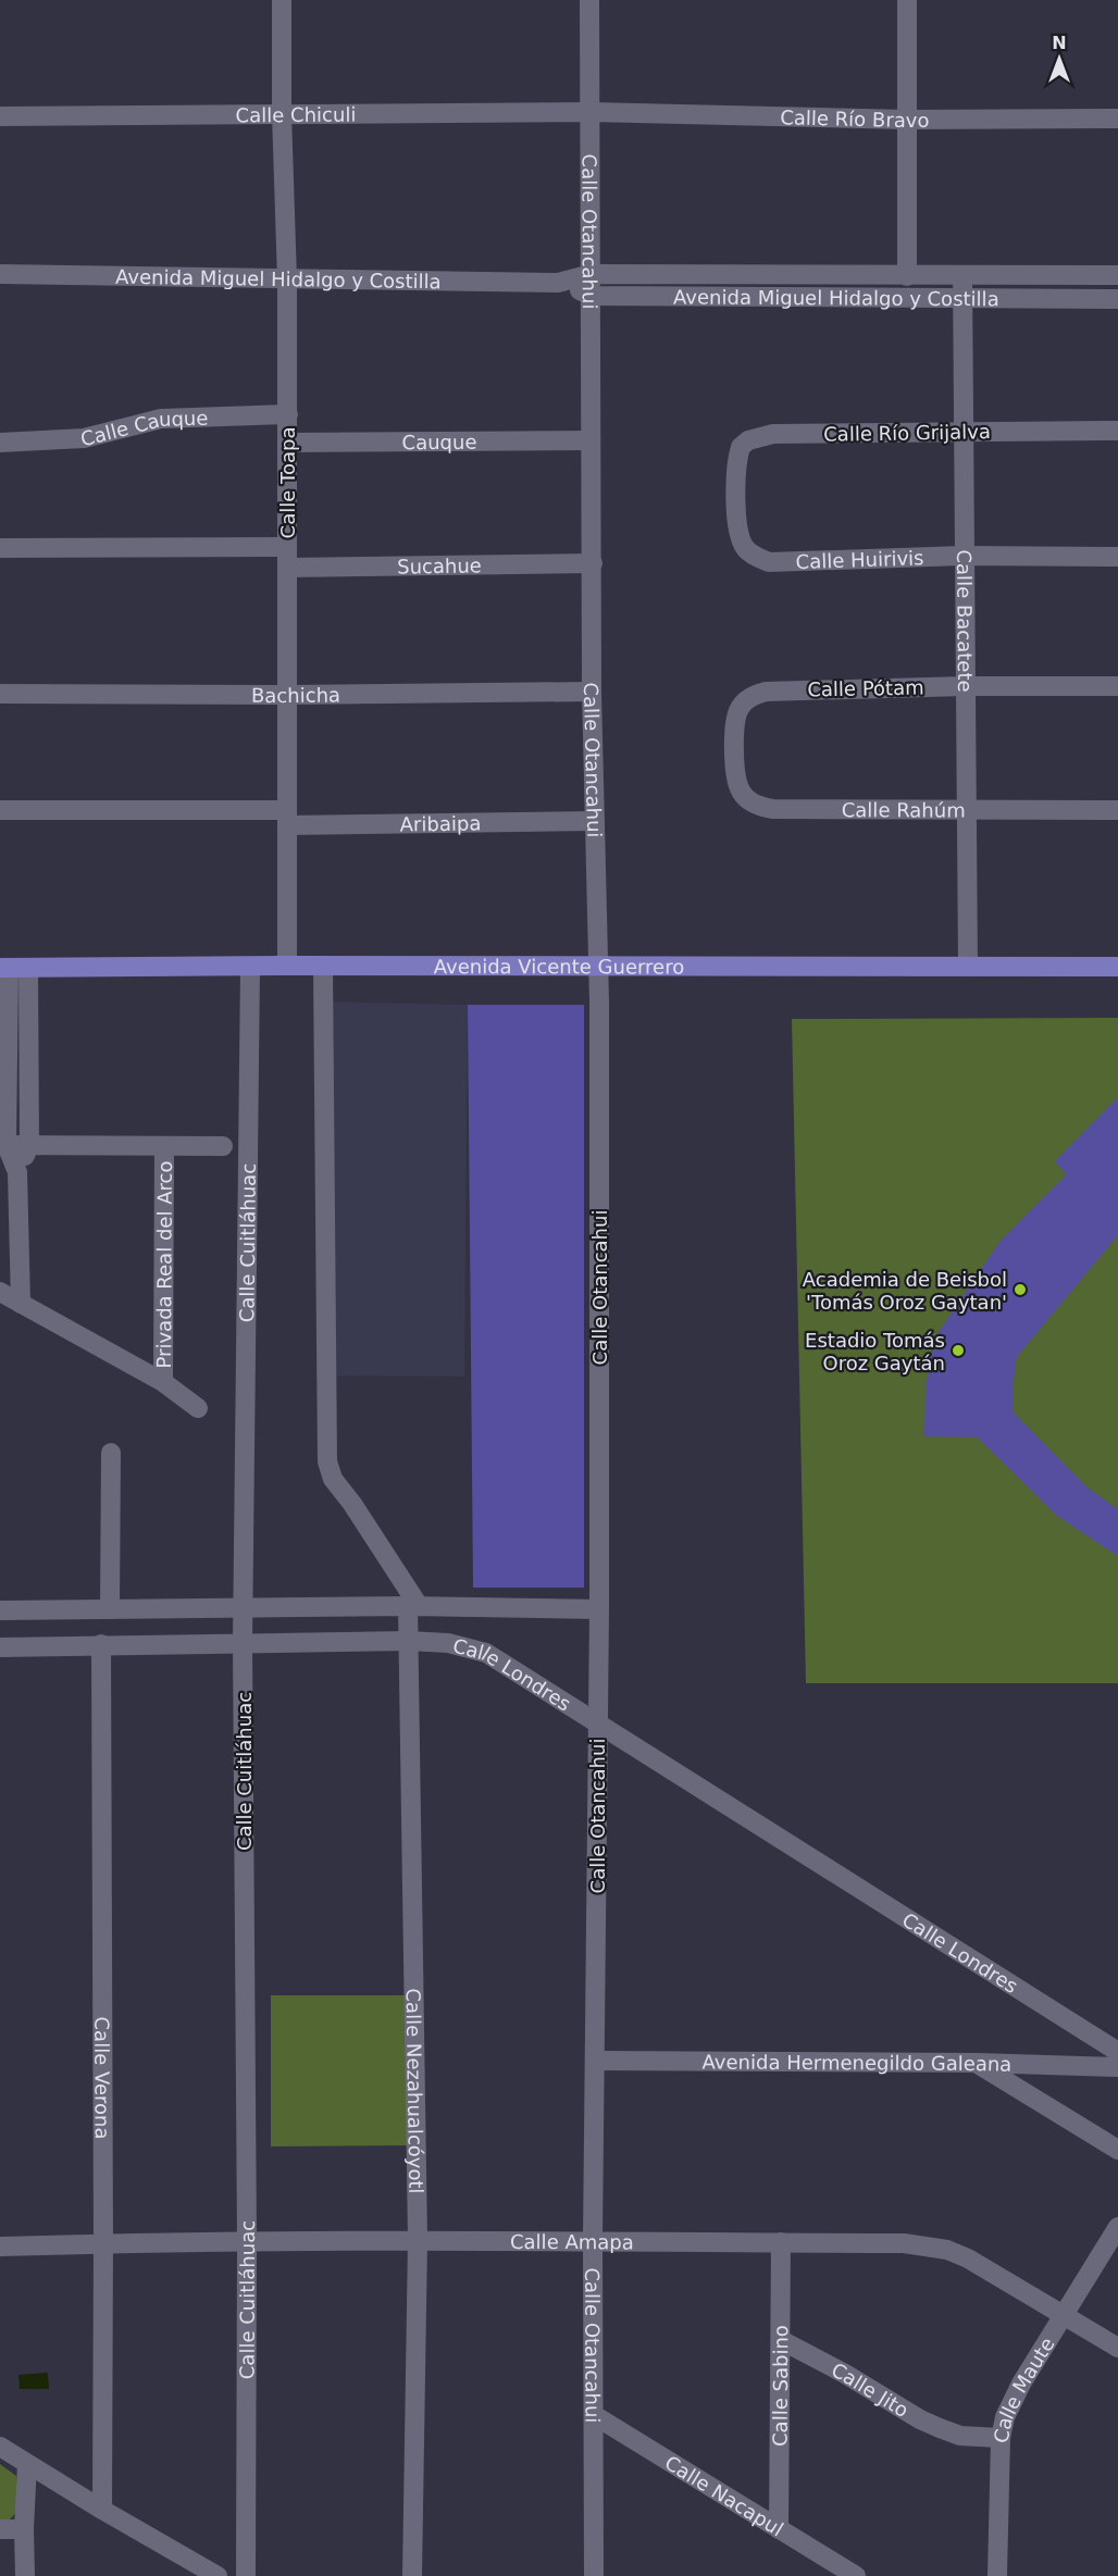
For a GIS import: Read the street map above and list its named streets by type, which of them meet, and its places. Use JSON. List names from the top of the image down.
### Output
{
  "streets": {
    "main road": ["Avenida Vicente Guerrero"],
    "street": [
      "Calle Chiculi",
      "Calle Río Bravo",
      "Calle Otancahui",
      "Avenida Miguel Hidalgo y Costilla",
      "Calle Cauque",
      "Calle Río Grijalva",
      "Cauque",
      "Calle Toapa",
      "Calle Huirivis",
      "Sucahue",
      "Calle Bacatete",
      "Calle Pótam",
      "Bachicha",
      "Calle Rahúm",
      "Aribaipa",
      "Calle Cuitláhuac",
      "Privada Real del Arco",
      "Calle Londres",
      "Avenida Hermenegildo Galeana",
      "Calle Verona",
      "Calle Nezahualcóyotl",
      "Calle Amapa",
      "Calle Sabino",
      "Calle Jito",
      "Calle Maute",
      "Calle Nacapul"
    ]
  },
  "crossings": [
    ["Calle Chiculi", "Calle Río Bravo"],
    ["Calle Chiculi", "Calle Otancahui"],
    ["Calle Chiculi", "Calle Toapa"],
    ["Calle Río Bravo", "Calle Otancahui"],
    ["Calle Otancahui", "Avenida Miguel Hidalgo y Costilla"],
    ["Calle Otancahui", "Cauque"],
    ["Calle Otancahui", "Sucahue"],
    ["Calle Otancahui", "Bachicha"],
    ["Calle Otancahui", "Aribaipa"],
    ["Calle Otancahui", "Avenida Vicente Guerrero"],
    ["Calle Otancahui", "Calle Londres"],
    ["Calle Otancahui", "Avenida Hermenegildo Galeana"],
    ["Calle Otancahui", "Calle Amapa"],
    ["Calle Otancahui", "Calle Nacapul"],
    ["Avenida Miguel Hidalgo y Costilla", "Calle Toapa"],
    ["Avenida Miguel Hidalgo y Costilla", "Calle Bacatete"],
    ["Calle Cauque", "Calle Toapa"],
    ["Calle Río Grijalva", "Calle Huirivis"],
    ["Calle Río Grijalva", "Calle Bacatete"],
    ["Cauque", "Calle Toapa"],
    ["Calle Toapa", "Sucahue"],
    ["Calle Toapa", "Bachicha"],
    ["Calle Toapa", "Aribaipa"],
    ["Calle Toapa", "Avenida Vicente Guerrero"],
    ["Calle Huirivis", "Calle Bacatete"],
    ["Calle Bacatete", "Calle Pótam"],
    ["Calle Bacatete", "Calle Rahúm"],
    ["Calle Bacatete", "Avenida Vicente Guerrero"],
    ["Calle Pótam", "Calle Rahúm"],
    ["Avenida Vicente Guerrero", "Calle Cuitláhuac"],
    ["Calle Cuitláhuac", "Calle Londres"],
    ["Calle Cuitláhuac", "Calle Amapa"],
    ["Calle Londres", "Calle Verona"],
    ["Calle Londres", "Calle Nezahualcóyotl"],
    ["Calle Verona", "Calle Amapa"],
    ["Calle Nezahualcóyotl", "Calle Amapa"],
    ["Calle Amapa", "Calle Sabino"],
    ["Calle Amapa", "Calle Maute"],
    ["Calle Sabino", "Calle Jito"],
    ["Calle Sabino", "Calle Nacapul"],
    ["Calle Jito", "Calle Maute"]
  ],
  "places": ["Academia de Beisbol 'Tomás Oroz Gaytan'", "Estadio Tomás Oroz Gaytán"],
  "north": "top"
}
